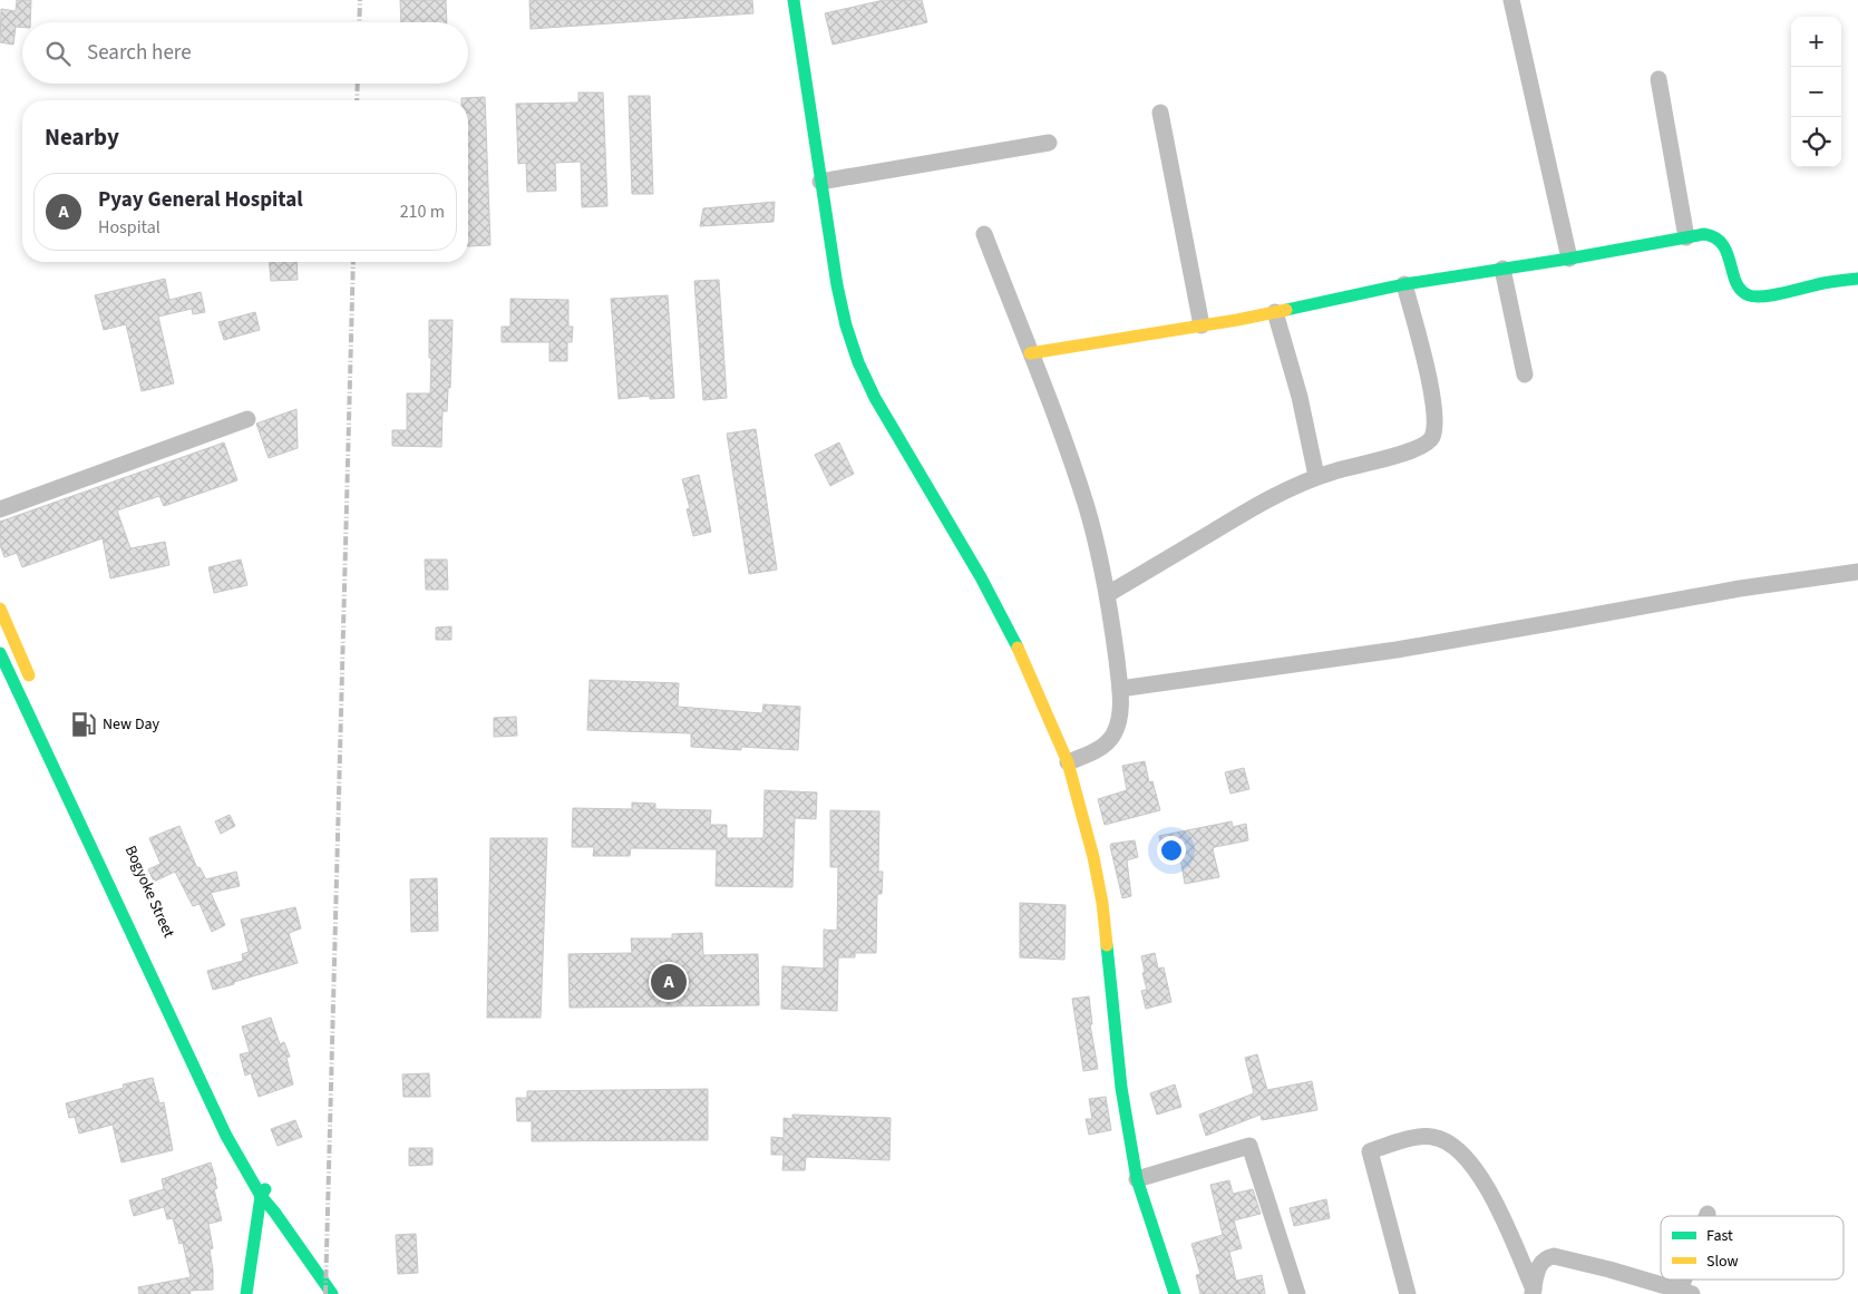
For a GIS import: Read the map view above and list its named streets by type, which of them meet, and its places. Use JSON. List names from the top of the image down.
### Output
{
  "places": {
    "fuel station": ["New Day"]
  },
  "legend": ["Fast", "Slow"],
  "page": {
    "map_buttons": ["+", "−"],
    "search": "Search here",
    "heading": "Nearby",
    "list": [
      {
        "mark": "A",
        "name": "Pyay General Hospital",
        "note": "Hospital",
        "value": "210 m"
      }
    ],
    "pins": "A"
  }
}
